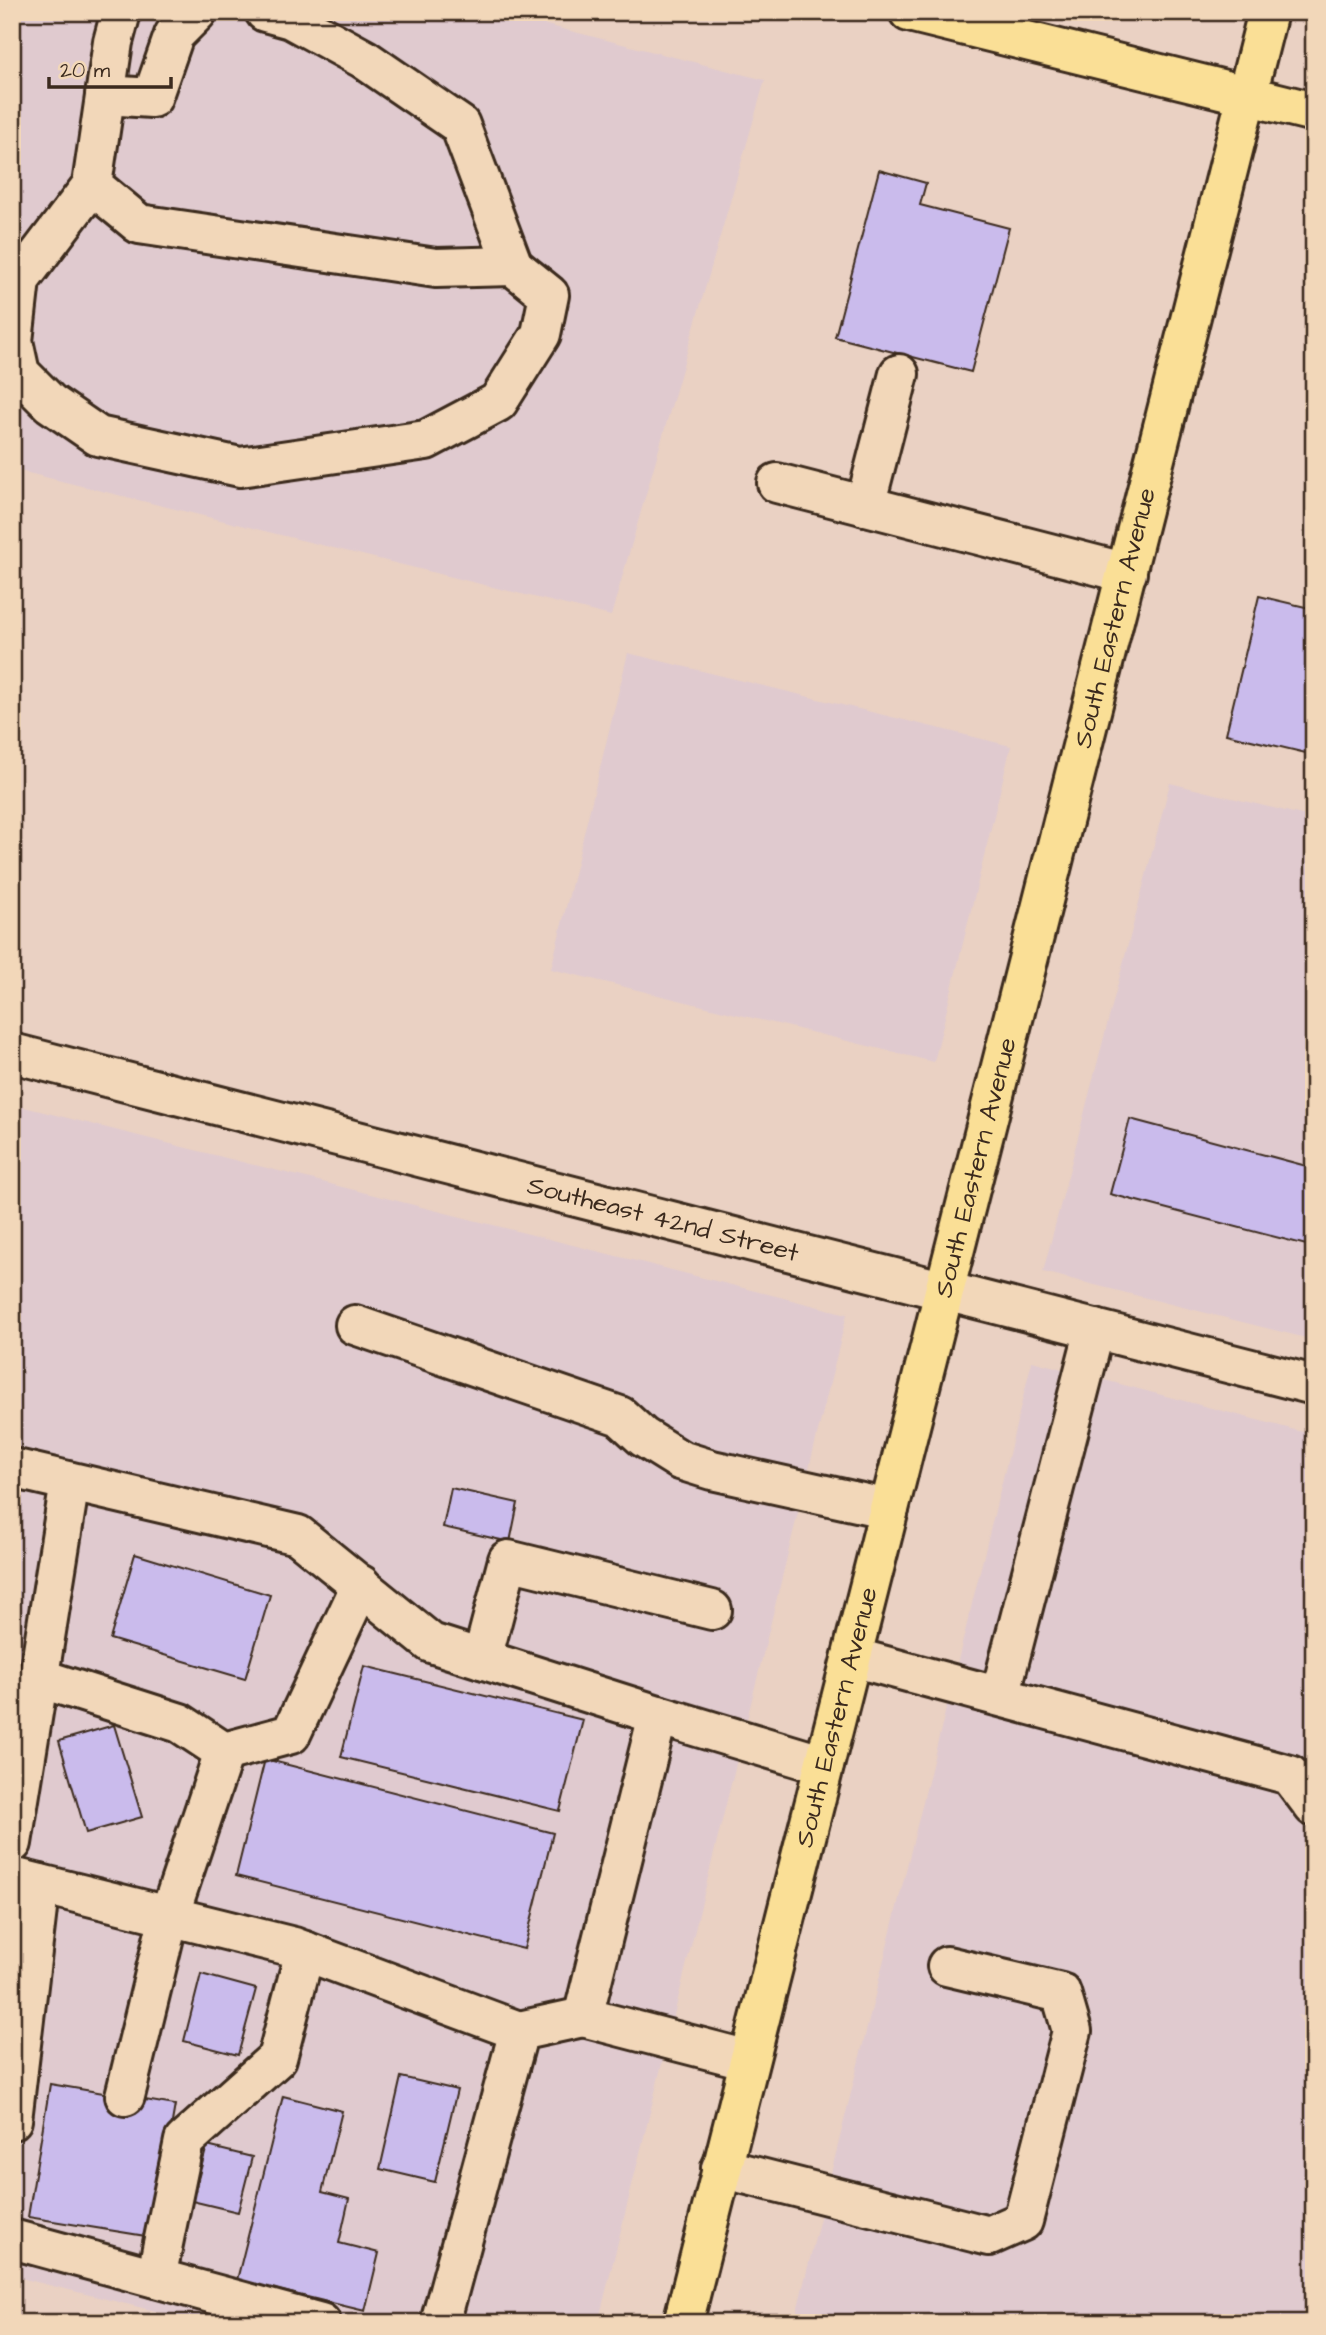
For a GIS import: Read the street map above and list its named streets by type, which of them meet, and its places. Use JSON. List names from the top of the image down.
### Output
{
  "streets": {
    "main road": ["South Eastern Avenue"],
    "street": ["Southeast 42nd Street"]
  },
  "crossings": [
    ["South Eastern Avenue", "Southeast 42nd Street"]
  ],
  "scale_bar": "20 m"
}
